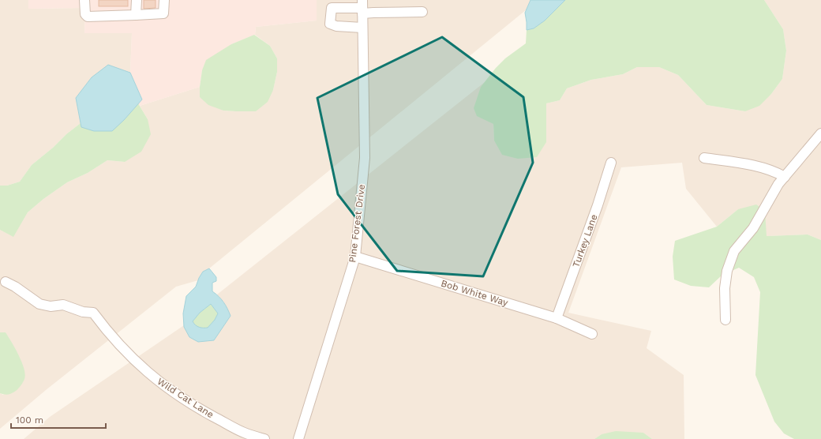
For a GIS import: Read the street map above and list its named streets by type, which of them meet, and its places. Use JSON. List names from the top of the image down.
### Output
{
  "streets": {
    "street": [
      "Pine Forest Drive",
      "Turkey Lane",
      "Bob White Way",
      "Wild Cat Lane"
    ]
  },
  "crossings": [
    ["Pine Forest Drive", "Bob White Way"],
    ["Turkey Lane", "Bob White Way"]
  ],
  "scale_bar": "100 m"
}
